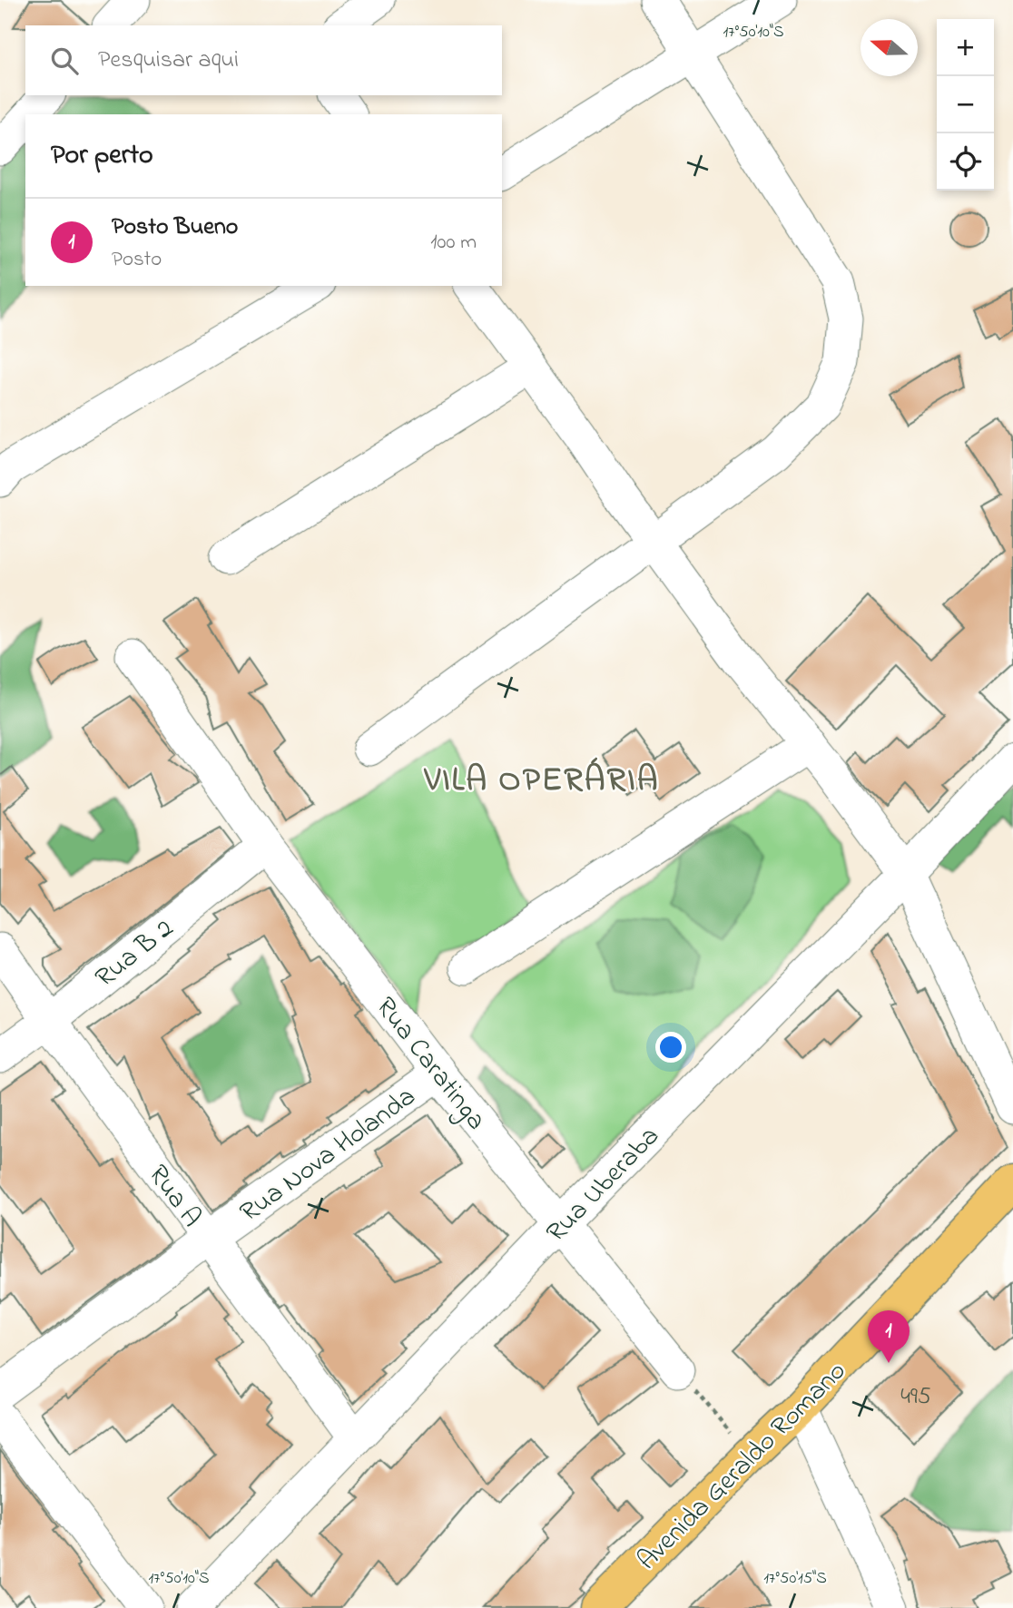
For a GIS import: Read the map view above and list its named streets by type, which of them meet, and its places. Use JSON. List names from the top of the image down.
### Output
{
  "streets": {
    "main road": ["Avenida Geraldo Romano"],
    "street": [
      "Rua B 2",
      "Rua Caratinga",
      "Rua Nova Holanda",
      "Rua Uberaba",
      "Rua A"
    ]
  },
  "crossings": [
    ["Rua B 2", "Rua Caratinga"],
    ["Rua B 2", "Rua A"],
    ["Rua Caratinga", "Rua Nova Holanda"],
    ["Rua Caratinga", "Rua Uberaba"],
    ["Rua Nova Holanda", "Rua A"],
    ["Rua Uberaba", "Rua A"]
  ],
  "districts": ["VILA OPERÁRIA"],
  "house_numbers": ["495"],
  "north": "left",
  "page": {
    "map_buttons": ["+", "−"],
    "search": "Pesquisar aqui",
    "heading": "Por perto",
    "list": [
      {
        "mark": "1",
        "name": "Posto Bueno",
        "note": "Posto",
        "value": "100 m"
      }
    ],
    "pins": "1"
  },
  "coordinates": ["17°50'10\"S", "17°50'15\"S"]
}
